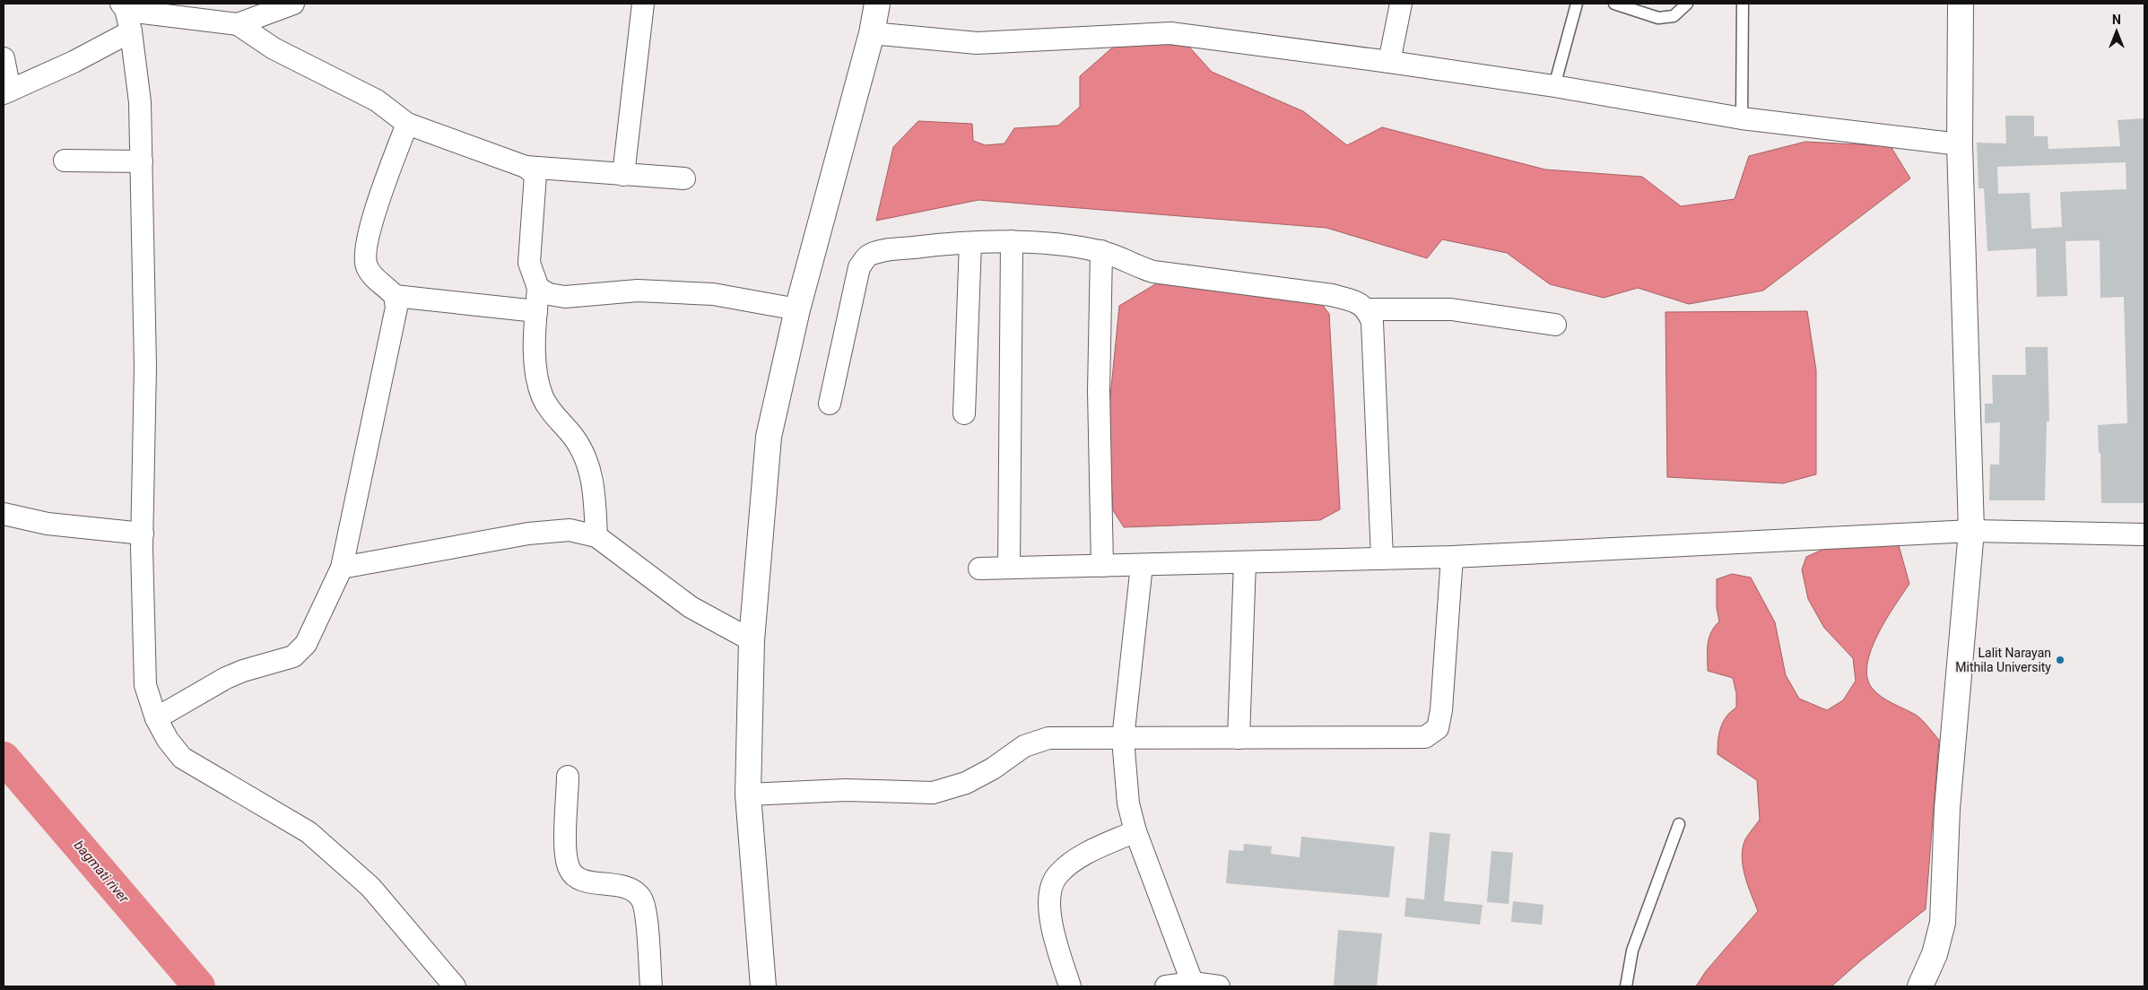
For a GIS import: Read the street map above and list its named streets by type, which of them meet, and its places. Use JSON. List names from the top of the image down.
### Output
{
  "water": ["bagmati river"],
  "places": ["Lalit Narayan Mithila University"],
  "north": "top"
}
